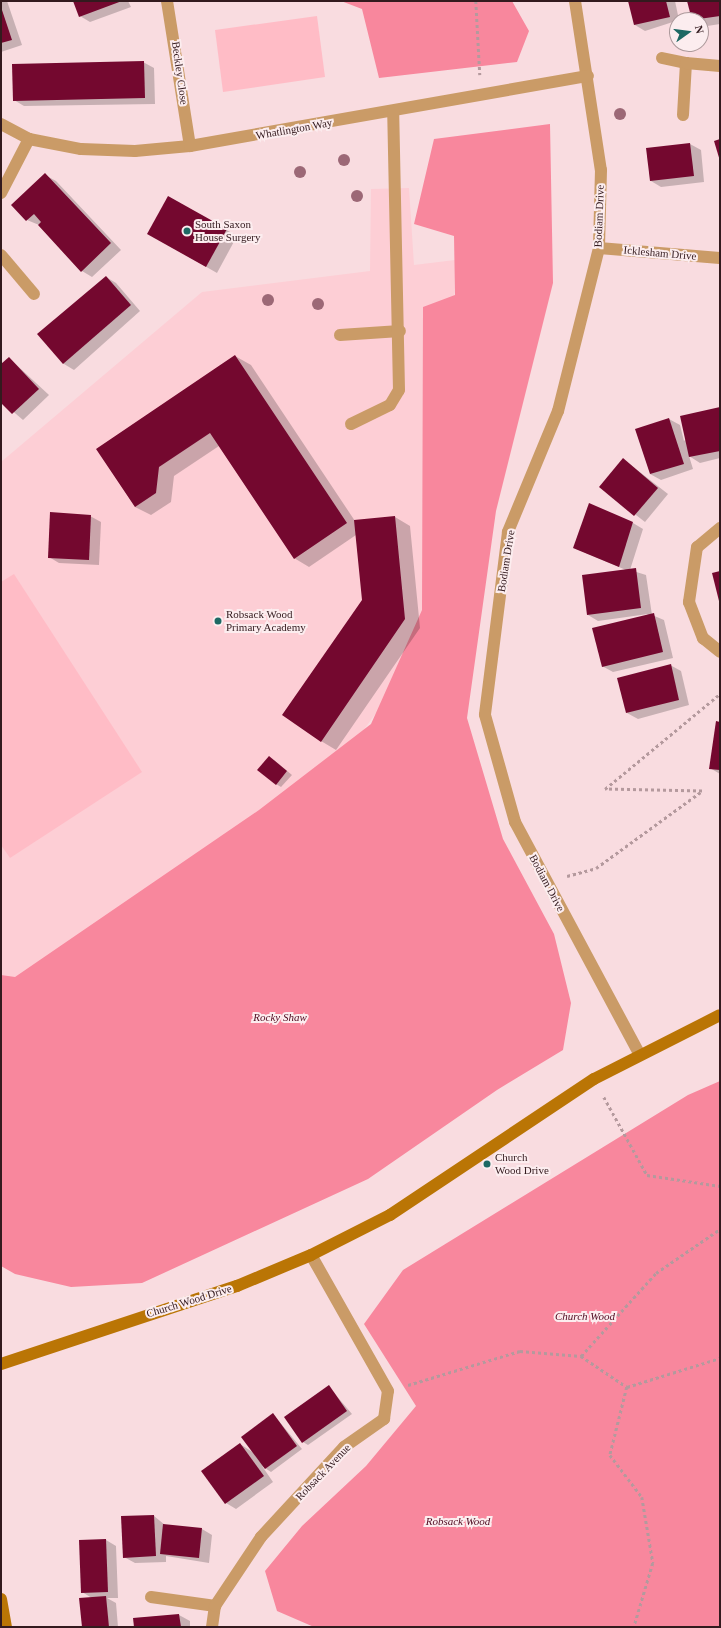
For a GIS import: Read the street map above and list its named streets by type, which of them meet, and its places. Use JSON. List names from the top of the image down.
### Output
{
  "streets": {
    "street": [
      "Beckley Close",
      "Whatlington Way",
      "Bodiam Drive",
      "Icklesham Drive",
      "Church Wood Drive",
      "Robsack Avenue"
    ]
  },
  "crossings": [
    ["Beckley Close", "Whatlington Way"],
    ["Whatlington Way", "Bodiam Drive"],
    ["Bodiam Drive", "Icklesham Drive"],
    ["Bodiam Drive", "Church Wood Drive"]
  ],
  "parks": ["Rocky Shaw", "Church Wood", "Robsack Wood"],
  "places": ["South Saxon House Surgery", "Robsack Wood Primary Academy", "Church Wood Drive"],
  "north": "right"
}
